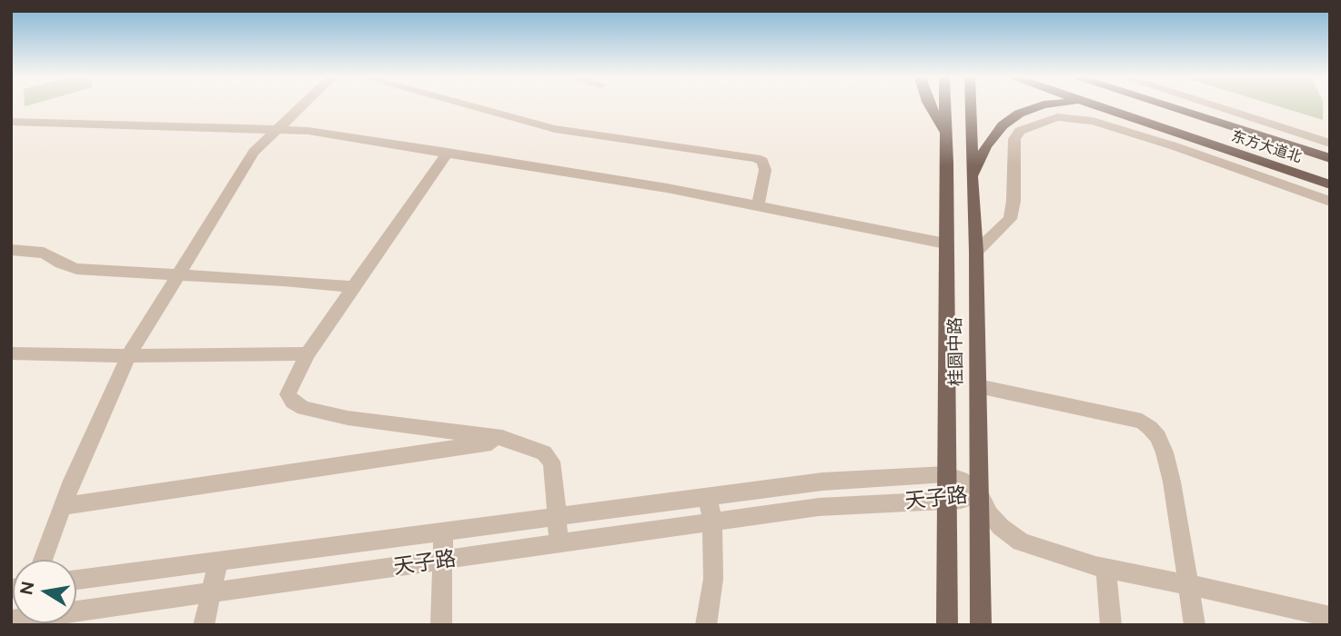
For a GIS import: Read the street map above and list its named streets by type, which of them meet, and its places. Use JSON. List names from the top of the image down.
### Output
{
  "streets": {
    "main road": ["东方大道北", "桂圆中路"],
    "street": ["天子路"]
  },
  "crossings": [
    ["桂圆中路", "天子路"]
  ],
  "north": "left"
}
